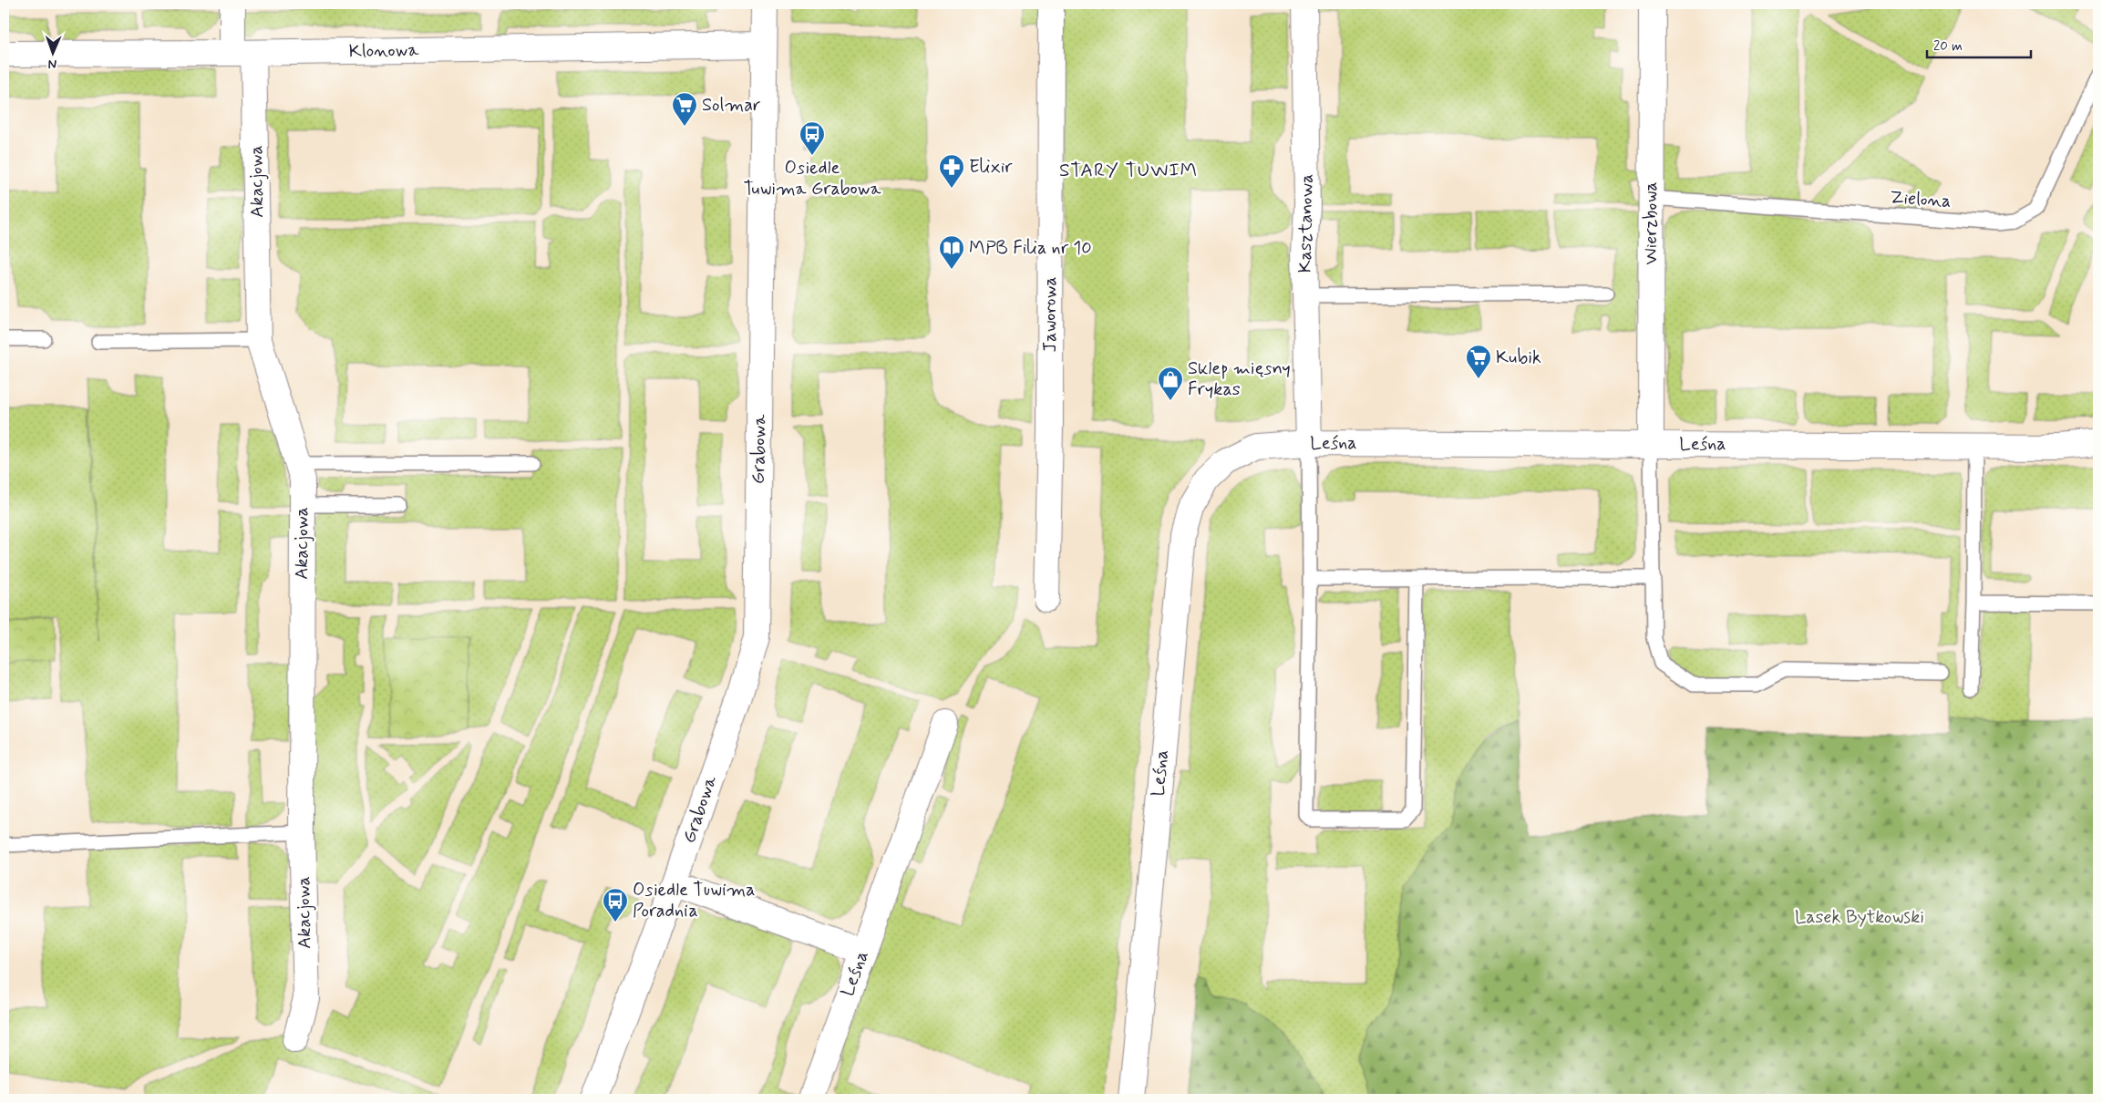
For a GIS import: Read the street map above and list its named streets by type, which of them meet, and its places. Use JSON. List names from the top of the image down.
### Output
{
  "streets": {
    "street": [
      "Klonowa",
      "Akacjowa",
      "Kasztanowa",
      "Wierzbowa",
      "Jaworowa",
      "Leśna",
      "Grabowa"
    ],
    "lane": ["Zielona"]
  },
  "crossings": [
    ["Klonowa", "Akacjowa"],
    ["Klonowa", "Grabowa"],
    ["Zielona", "Wierzbowa"],
    ["Kasztanowa", "Leśna"],
    ["Wierzbowa", "Leśna"]
  ],
  "districts": ["STARY TUWIM"],
  "parks": ["Lasek Bytkowski"],
  "places": {
    "supermarket": ["Solmar", "Kubik"],
    "bus stop": ["Osiedle Tuwima Grabowa", "Osiedle Tuwima Poradnia"],
    "pharmacy": ["Elixir"],
    "library": ["MPB Filia nr 10"],
    "shop": ["Sklep mięsny Frykas"]
  },
  "scale_bar": "20 m",
  "north": "bottom"
}
